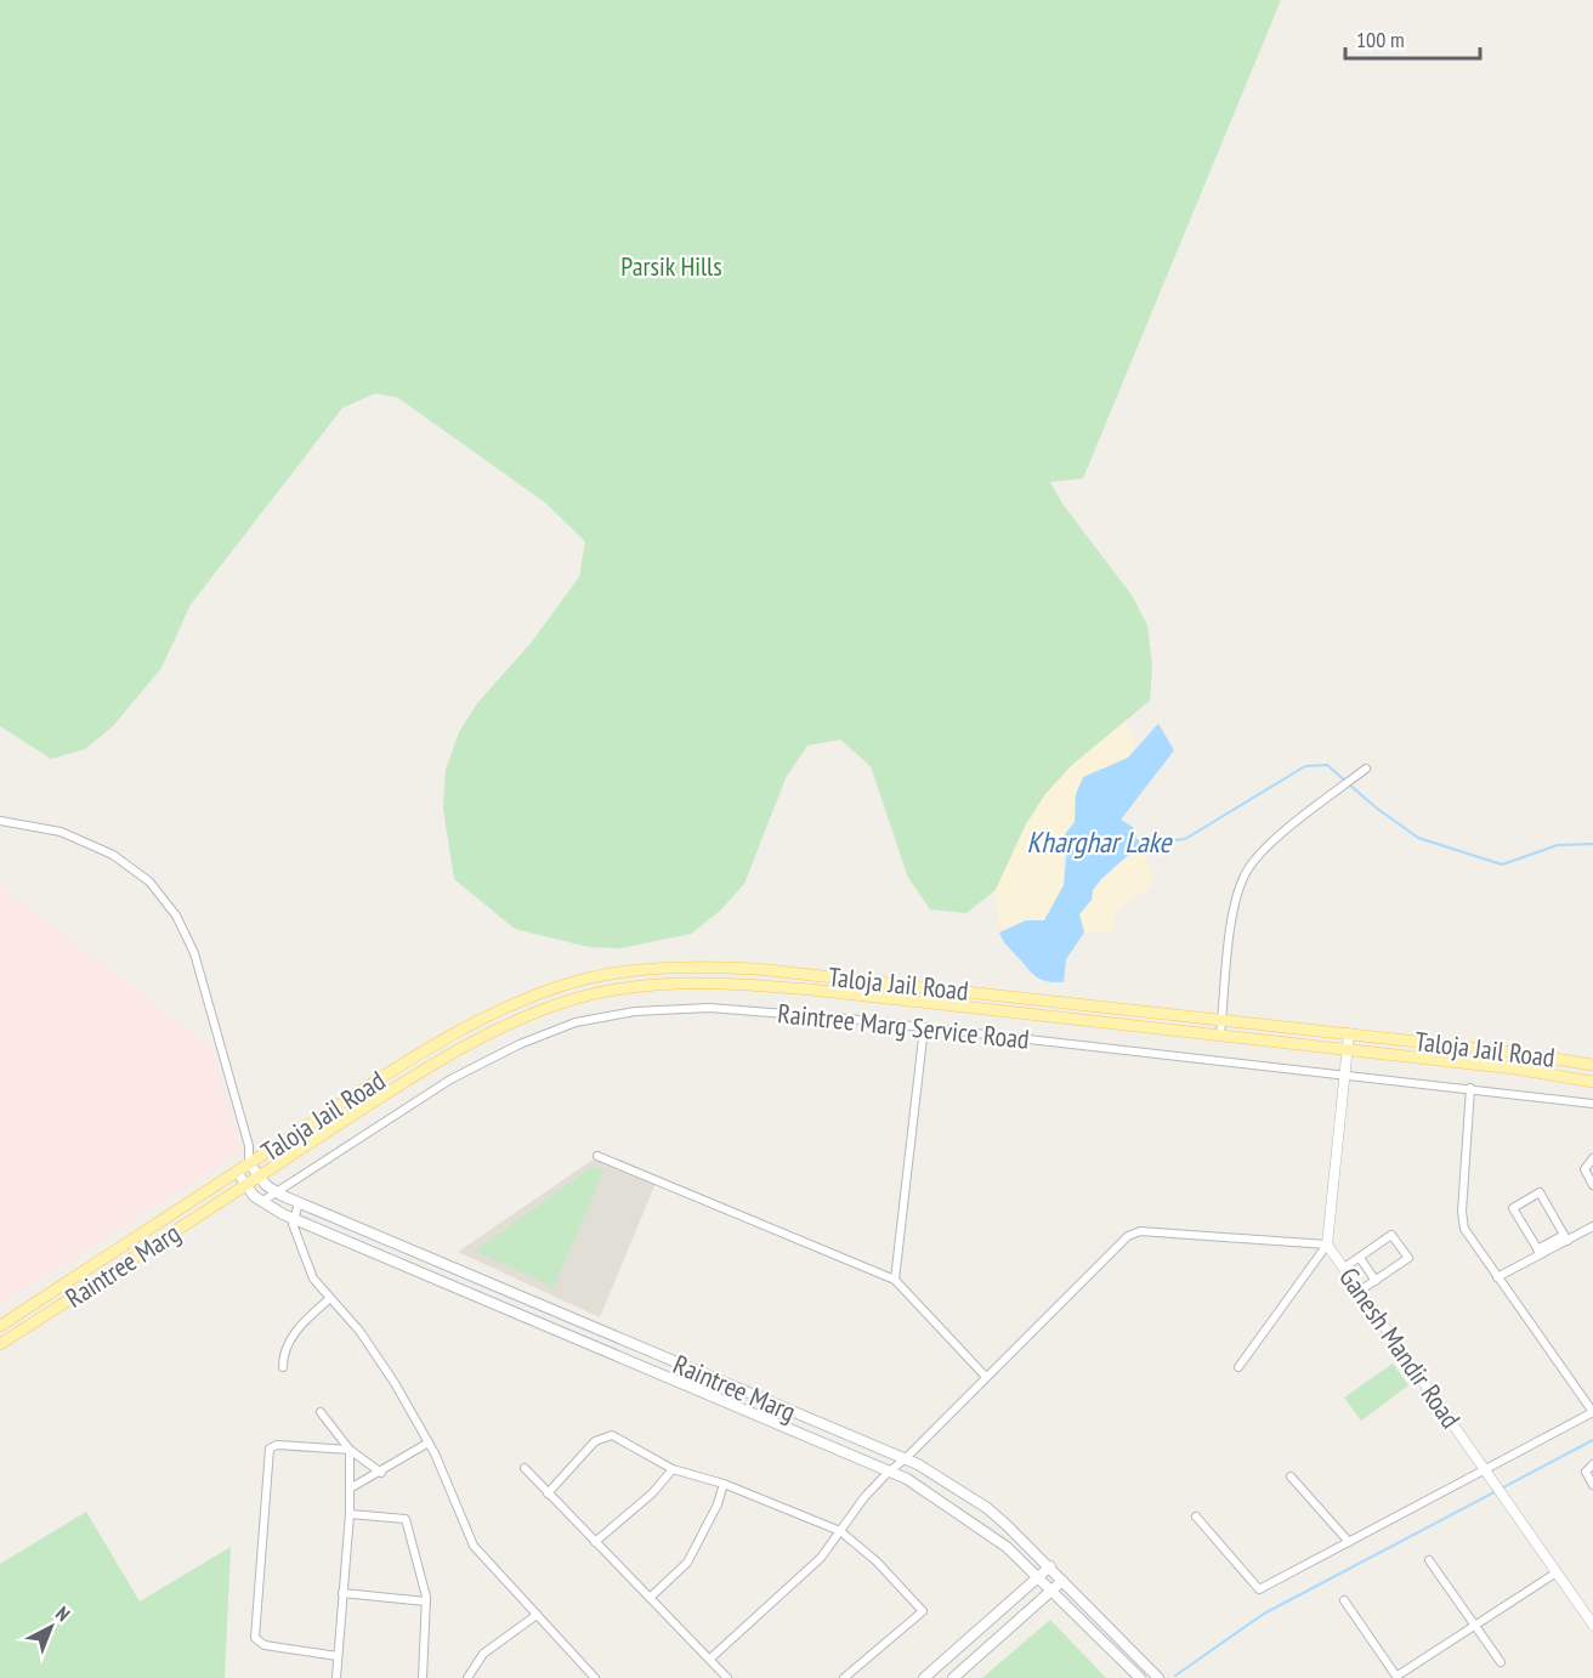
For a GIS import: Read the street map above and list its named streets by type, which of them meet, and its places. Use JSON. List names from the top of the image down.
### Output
{
  "streets": {
    "main road": ["Taloja Jail Road", "Raintree Marg"],
    "street": ["Raintree Marg Service Road", "Ganesh Mandir Road"]
  },
  "crossings": [
    ["Taloja Jail Road", "Raintree Marg"],
    ["Taloja Jail Road", "Ganesh Mandir Road"],
    ["Raintree Marg Service Road", "Raintree Marg"],
    ["Raintree Marg Service Road", "Ganesh Mandir Road"]
  ],
  "water": ["Kharghar Lake"],
  "parks": ["Parsik Hills"],
  "scale_bar": "100 m",
  "north": "top right"
}
